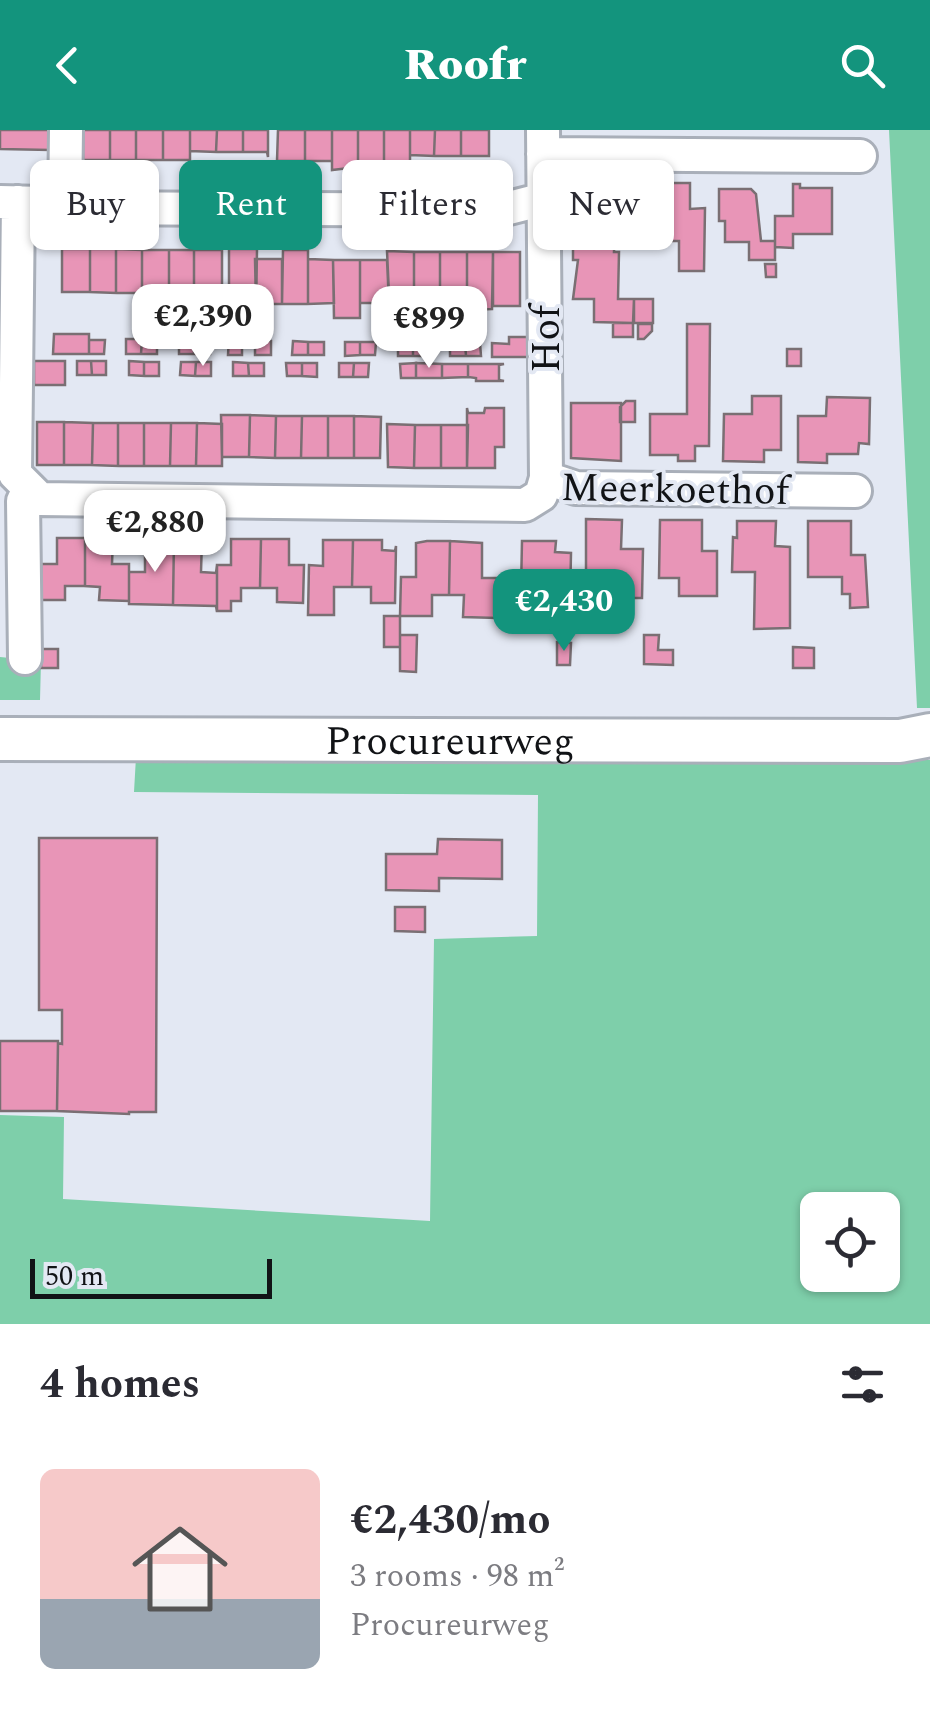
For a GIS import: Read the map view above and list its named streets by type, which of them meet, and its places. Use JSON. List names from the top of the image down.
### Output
{
  "streets": {
    "main road": ["Procureurweg"],
    "street": ["Hof", "Meerkoethof"]
  },
  "crossings": [
    ["Hof", "Meerkoethof"]
  ],
  "scale_bar": "50 m",
  "page": {
    "header": "Roofr",
    "chip": [
      "Buy",
      "Rent",
      "Filters",
      "New"
    ],
    "price": [
      "€2,390",
      "€899",
      "€2,880",
      "€2,430"
    ],
    "scale": "50 m",
    "heading": "4 homes",
    "list": [
      {
        "name": "€2,430/mo",
        "note": "3 rooms · 98 m² · Procureurweg"
      }
    ]
  }
}
